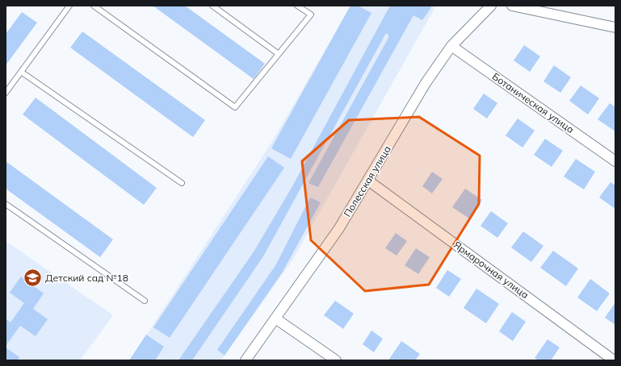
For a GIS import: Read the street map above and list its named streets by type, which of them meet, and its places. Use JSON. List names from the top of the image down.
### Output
{
  "streets": {
    "street": ["Ботаническая улица", "Полесская улица", "Ярмарочная улица"]
  },
  "crossings": [
    ["Ботаническая улица", "Полесская улица"],
    ["Полесская улица", "Ярмарочная улица"]
  ],
  "places": {
    "school or university": ["Детский сад №18"]
  }
}
